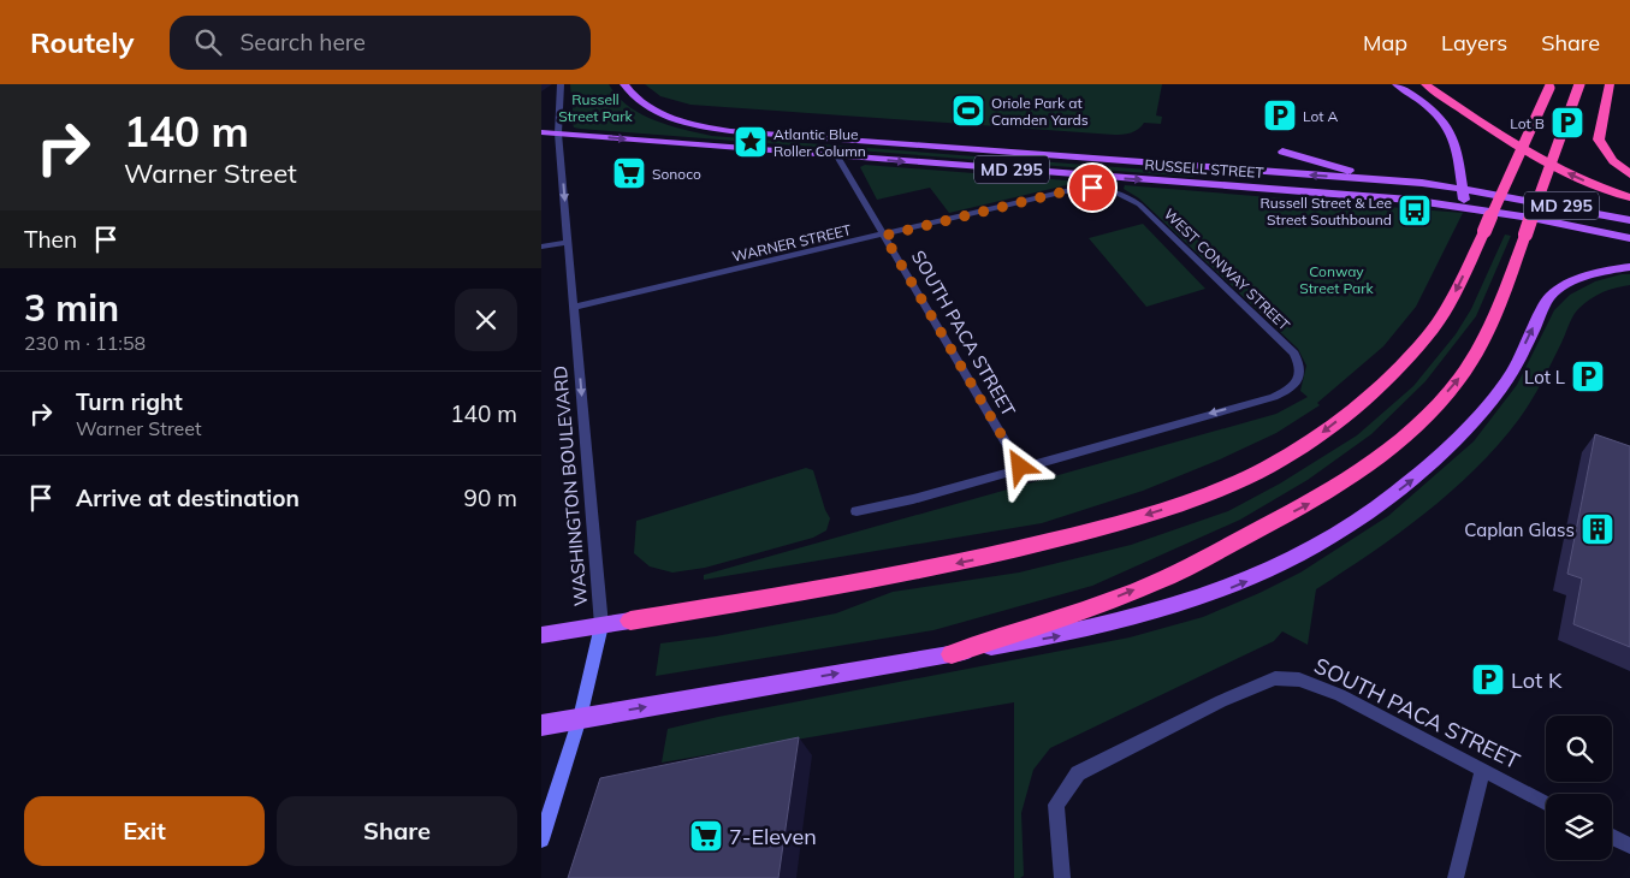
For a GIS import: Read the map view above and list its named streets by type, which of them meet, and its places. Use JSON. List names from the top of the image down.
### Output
{
  "streets": {
    "main road": ["RUSSELL STREET", "MD 295", "WASHINGTON BOULEVARD"],
    "street": ["WARNER STREET", "WEST CONWAY STREET", "SOUTH PACA STREET"]
  },
  "crossings": [
    ["RUSSELL STREET", "MD 295"],
    ["RUSSELL STREET", "SOUTH PACA STREET"],
    ["RUSSELL STREET", "WASHINGTON BOULEVARD"],
    ["MD 295", "WASHINGTON BOULEVARD"],
    ["WARNER STREET", "WEST CONWAY STREET"],
    ["WARNER STREET", "SOUTH PACA STREET"],
    ["WARNER STREET", "WASHINGTON BOULEVARD"],
    ["WEST CONWAY STREET", "SOUTH PACA STREET"]
  ],
  "one_way": ["WASHINGTON BOULEVARD"],
  "parks": ["Russell Street Park", "Conway Street Park"],
  "places": {
    "sports": ["Oriole Park at Camden Yards"],
    "parking": [
      "Lot A",
      "Lot B",
      "Lot L",
      "Lot K"
    ],
    "place": ["Atlantic Blue Roller Column"],
    "supermarket": ["Sonoco", "7-Eleven"],
    "bus stop": ["Russell Street & Lee Street Southbound"],
    "building": ["Caplan Glass"]
  },
  "page": {
    "header": "Routely",
    "search": "Search here",
    "nav": ["Map", "Layers", "Share"],
    "turn": ["140 m", "Warner Street"],
    "then": "Then",
    "heading": ["3 min", "230 m · 11:58"],
    "list": [
      {
        "name": "Turn right",
        "note": "Warner Street",
        "value": "140 m"
      },
      {
        "name": "Arrive at destination",
        "value": "90 m"
      }
    ],
    "buttons": ["Exit", "Share"]
  }
}
